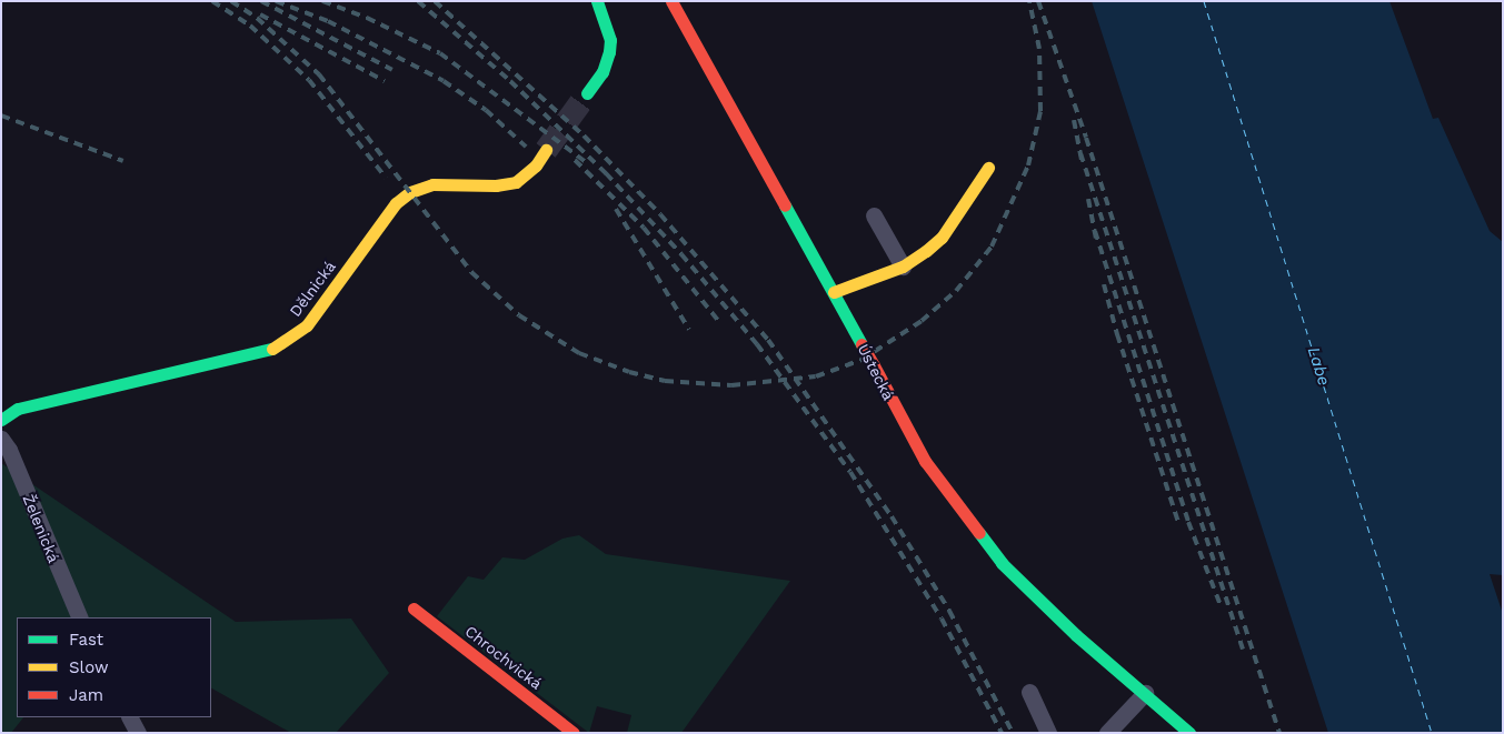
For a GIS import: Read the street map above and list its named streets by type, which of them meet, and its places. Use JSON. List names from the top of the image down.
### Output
{
  "streets": {
    "street": [
      "Dělnická",
      "Ústecká",
      "Želenická",
      "Chrochvická"
    ]
  },
  "water": ["Labe"],
  "legend": ["Fast", "Slow", "Jam"]
}
